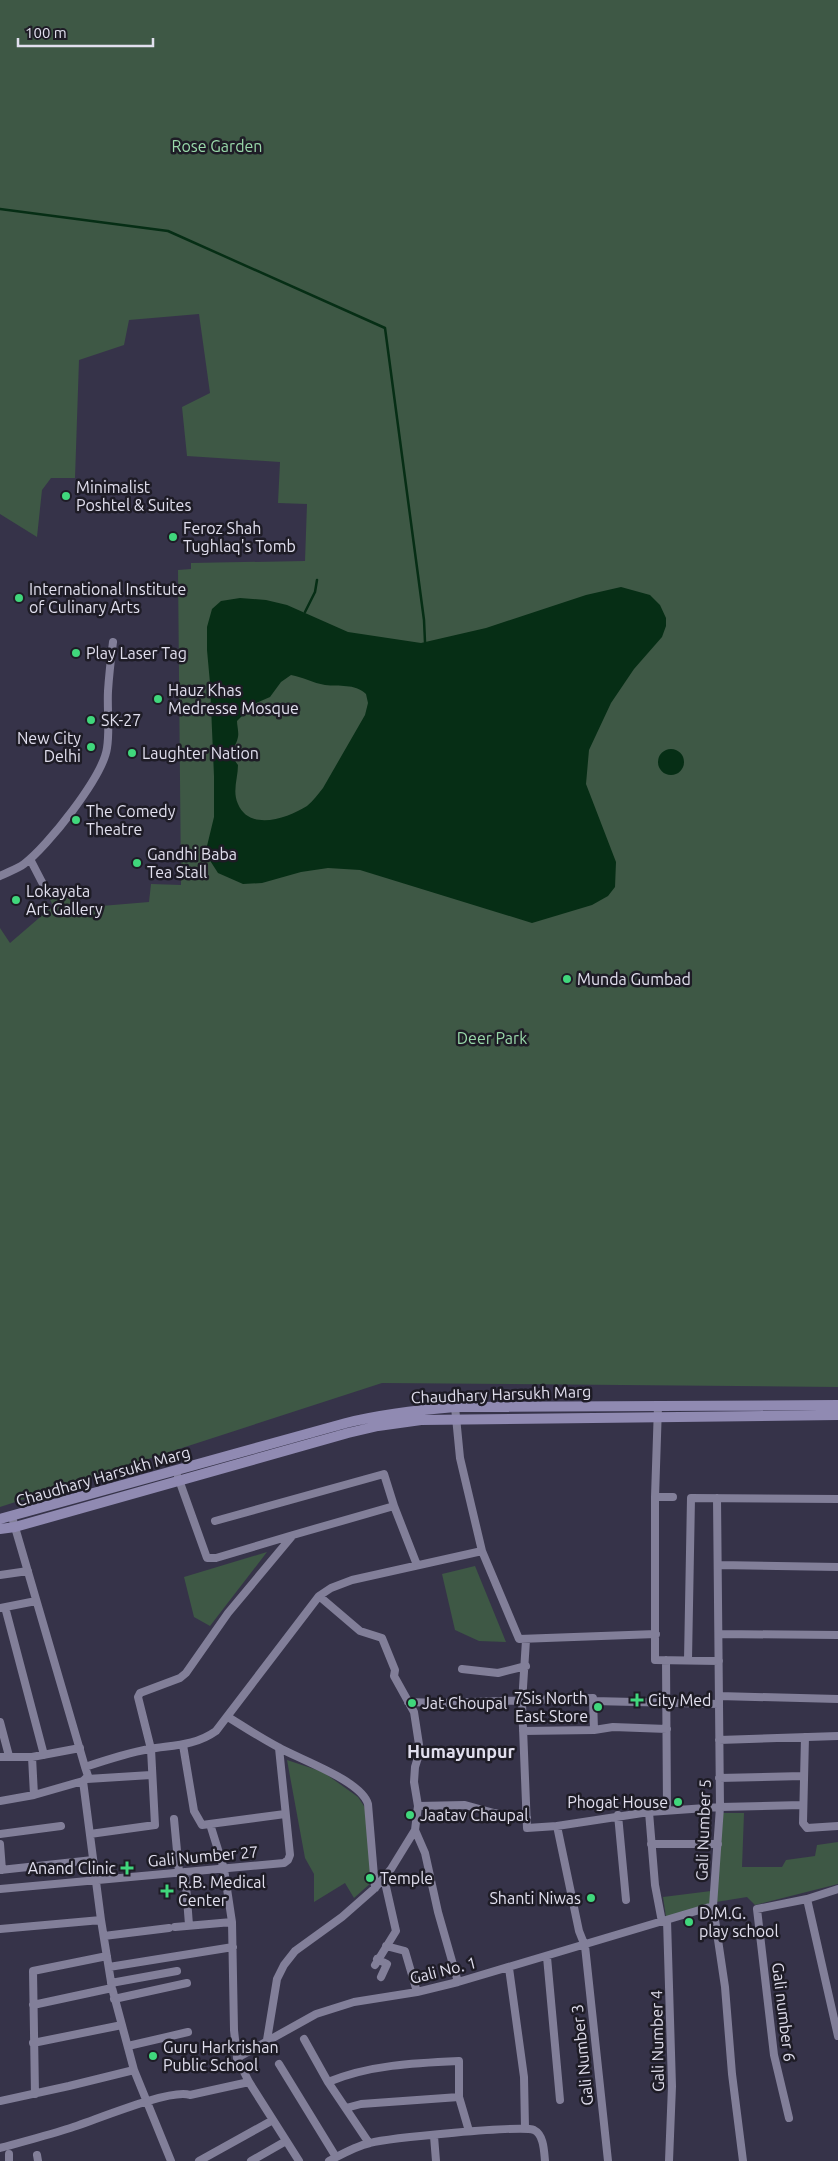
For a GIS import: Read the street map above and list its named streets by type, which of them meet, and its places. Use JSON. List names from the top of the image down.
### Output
{
  "streets": {
    "street": [
      "Chaudhary Harsukh Marg",
      "Gali Number 5",
      "Gali Number 27",
      "Gali No. 1",
      "Gali number 6",
      "Gali Number 4",
      "Gali Number 3"
    ]
  },
  "crossings": [
    ["Gali Number 5", "Gali No. 1"],
    ["Gali No. 1", "Gali Number 4"],
    ["Gali No. 1", "Gali Number 3"]
  ],
  "districts": ["Humayunpur"],
  "parks": ["Rose Garden", "Deer Park"],
  "places": {
    "other": [
      "Minimalist Poshtel & Suites",
      "Feroz Shah Tughlaq's Tomb",
      "International Institute of Culinary Arts",
      "Play Laser Tag",
      "Hauz Khas Medresse Mosque",
      "SK-27",
      "New City Delhi",
      "Laughter Nation",
      "The Comedy Theatre",
      "Gandhi Baba Tea Stall",
      "Lokayata Art Gallery",
      "Munda Gumbad",
      "Jat Choupal",
      "7Sis North East Store",
      "Phogat House",
      "Jaatav Chaupal",
      "Temple",
      "Shanti Niwas",
      "D.M.G. play school",
      "Guru Harkrishan Public School"
    ],
    "health": ["City Med", "Anand Clinic", "R.B. Medical Center"]
  },
  "scale_bar": "100 m"
}
